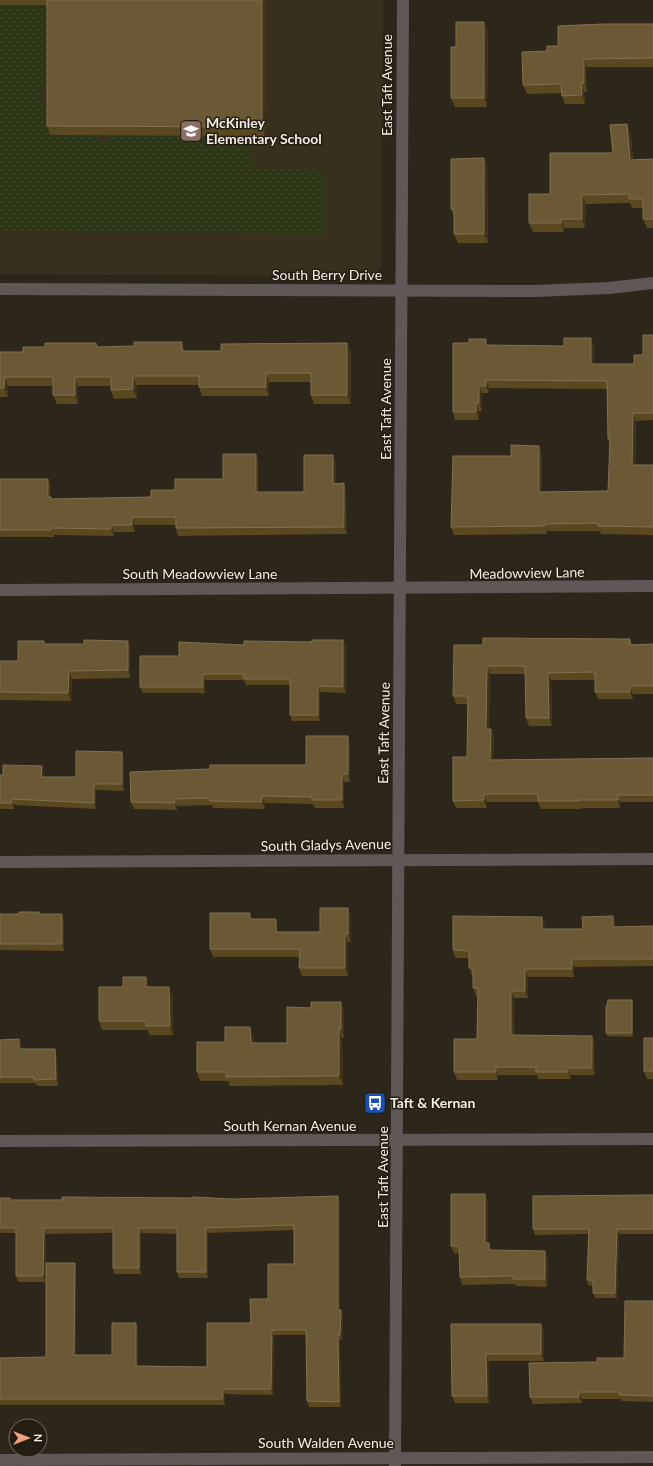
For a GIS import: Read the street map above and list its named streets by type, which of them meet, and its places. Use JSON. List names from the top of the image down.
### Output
{
  "streets": {
    "street": [
      "East Taft Avenue",
      "South Berry Drive",
      "Meadowview Lane",
      "South Meadowview Lane",
      "South Gladys Avenue",
      "South Kernan Avenue",
      "South Walden Avenue"
    ]
  },
  "crossings": [
    ["East Taft Avenue", "South Berry Drive"],
    ["East Taft Avenue", "Meadowview Lane"],
    ["East Taft Avenue", "South Meadowview Lane"],
    ["East Taft Avenue", "South Gladys Avenue"],
    ["East Taft Avenue", "South Kernan Avenue"],
    ["East Taft Avenue", "South Walden Avenue"],
    ["Meadowview Lane", "South Meadowview Lane"]
  ],
  "places": {
    "school or university": ["McKinley Elementary School"],
    "bus stop": ["Taft & Kernan"]
  },
  "north": "right"
}
